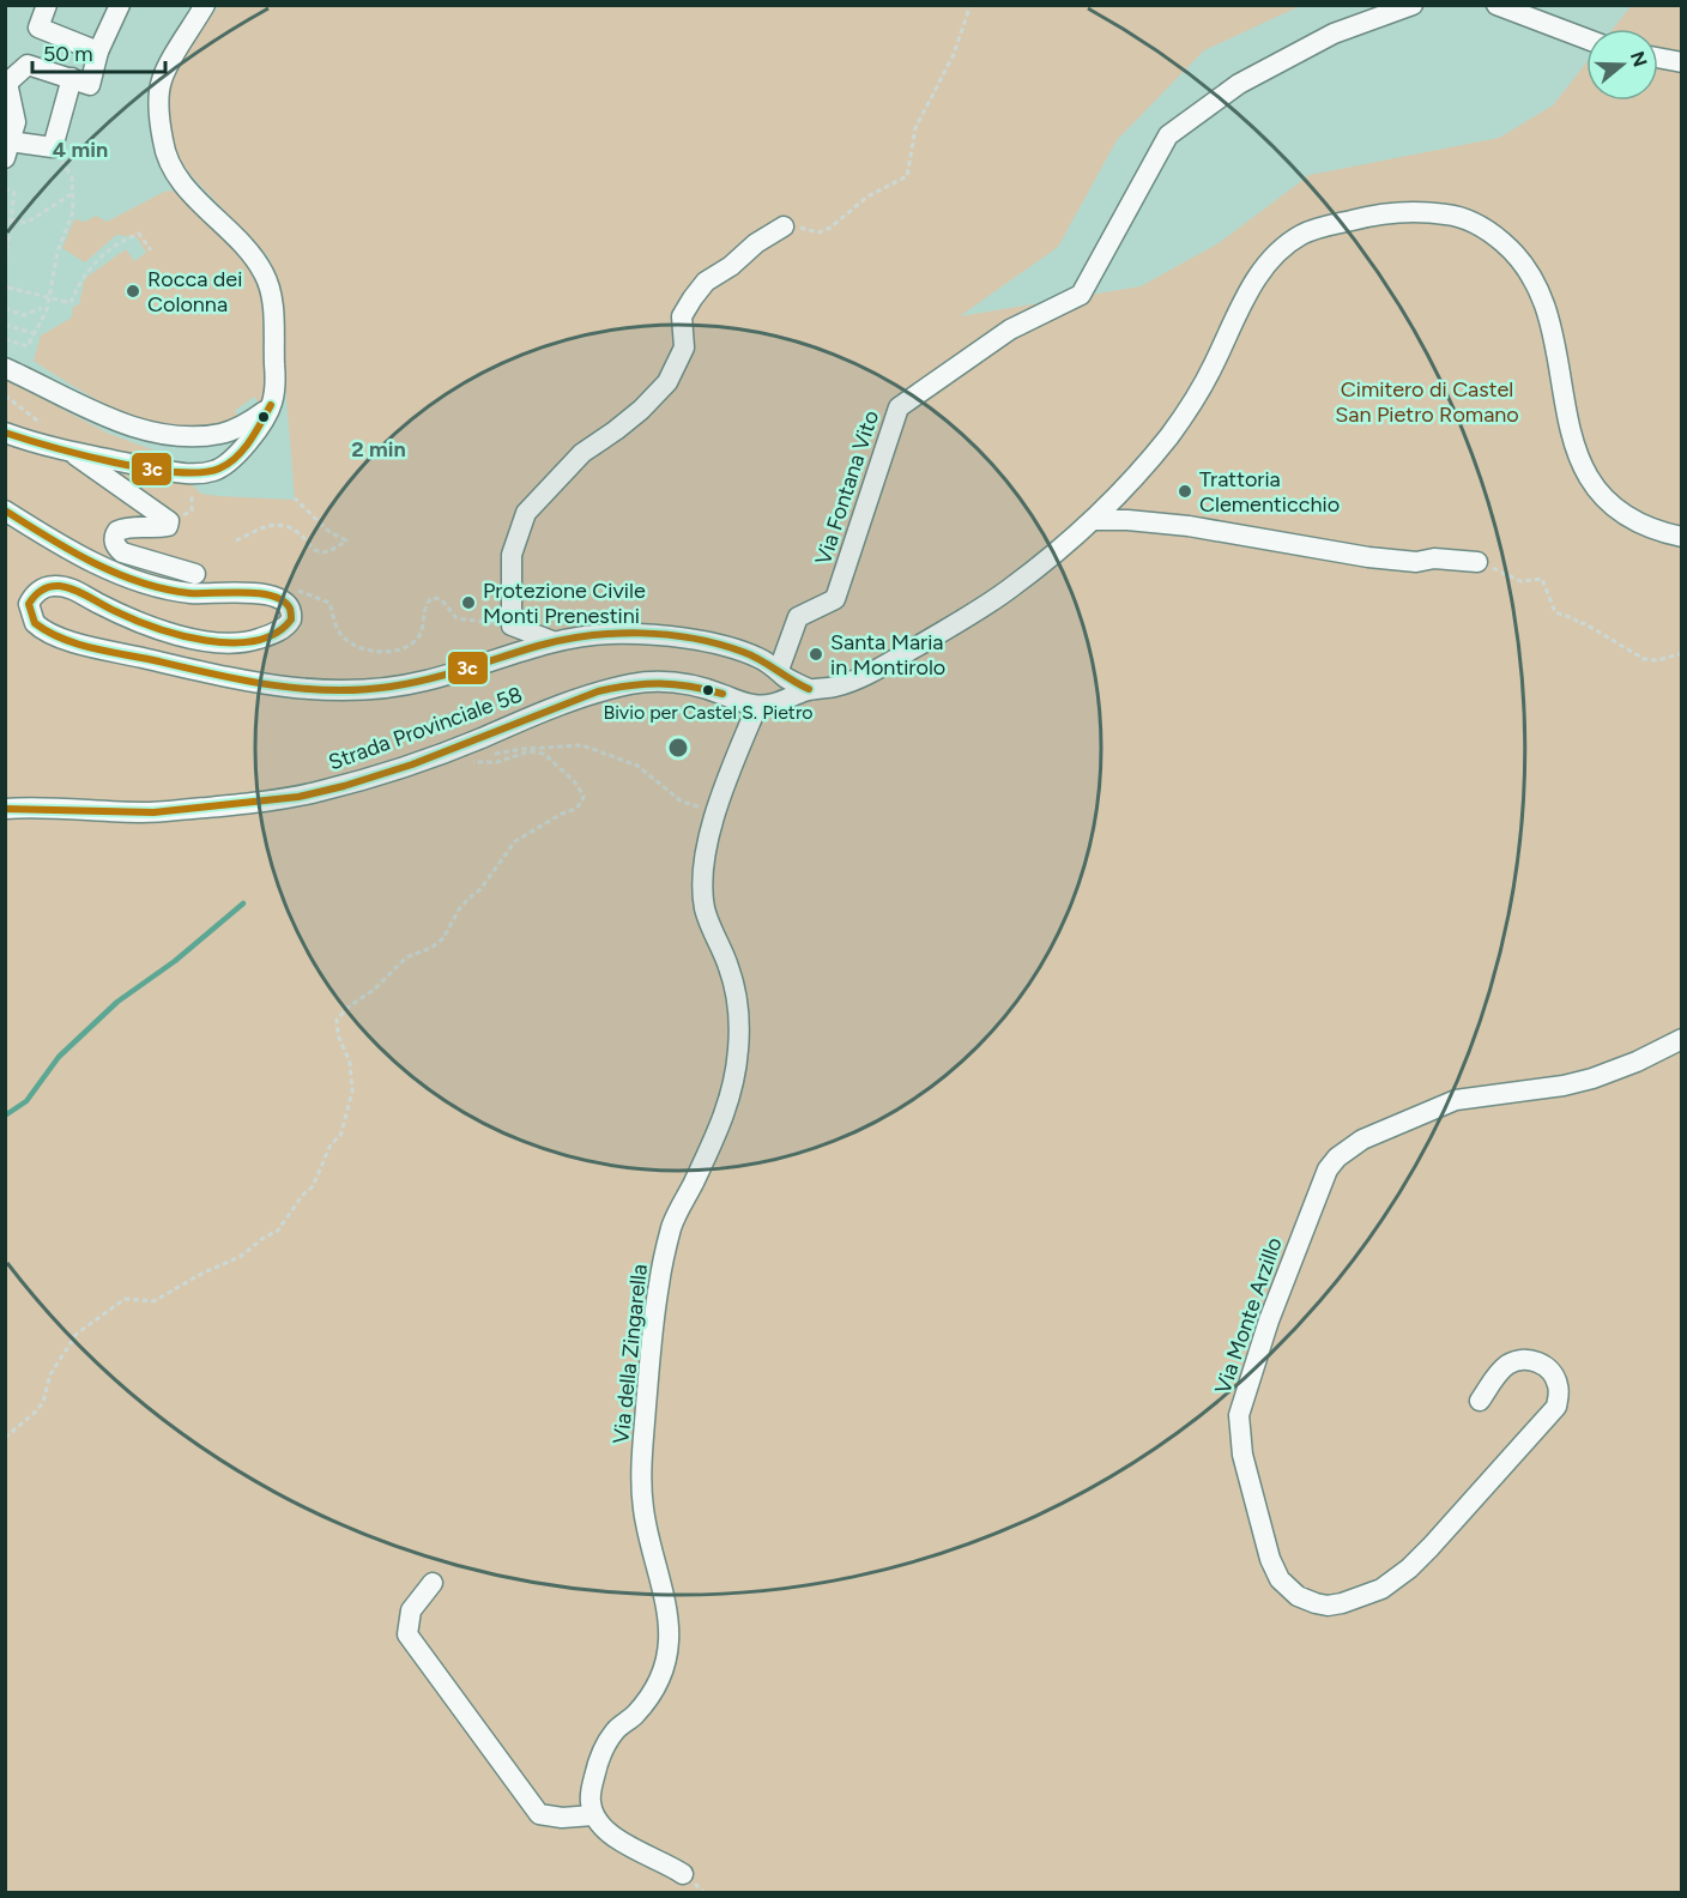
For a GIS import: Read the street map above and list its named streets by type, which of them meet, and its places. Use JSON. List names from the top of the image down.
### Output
{
  "streets": {
    "street": [
      "Via Fontana Vito",
      "Strada Provinciale 58",
      "Via Monte Arzillo",
      "Via della Zingarella"
    ]
  },
  "crossings": [
    ["Strada Provinciale 58", "Via della Zingarella"]
  ],
  "parks": ["Cimitero di Castel San Pietro Romano"],
  "places": [
    "Rocca dei Colonna",
    "Trattoria Clementicchio",
    "Protezione Civile Monti Prenestini",
    "Santa Maria in Montirolo",
    "Bivio per Castel S. Pietro"
  ],
  "lines": ["transit line 3c"],
  "scale_bar": "50 m",
  "north": "right",
  "rings": ["4 min", "2 min"]
}
